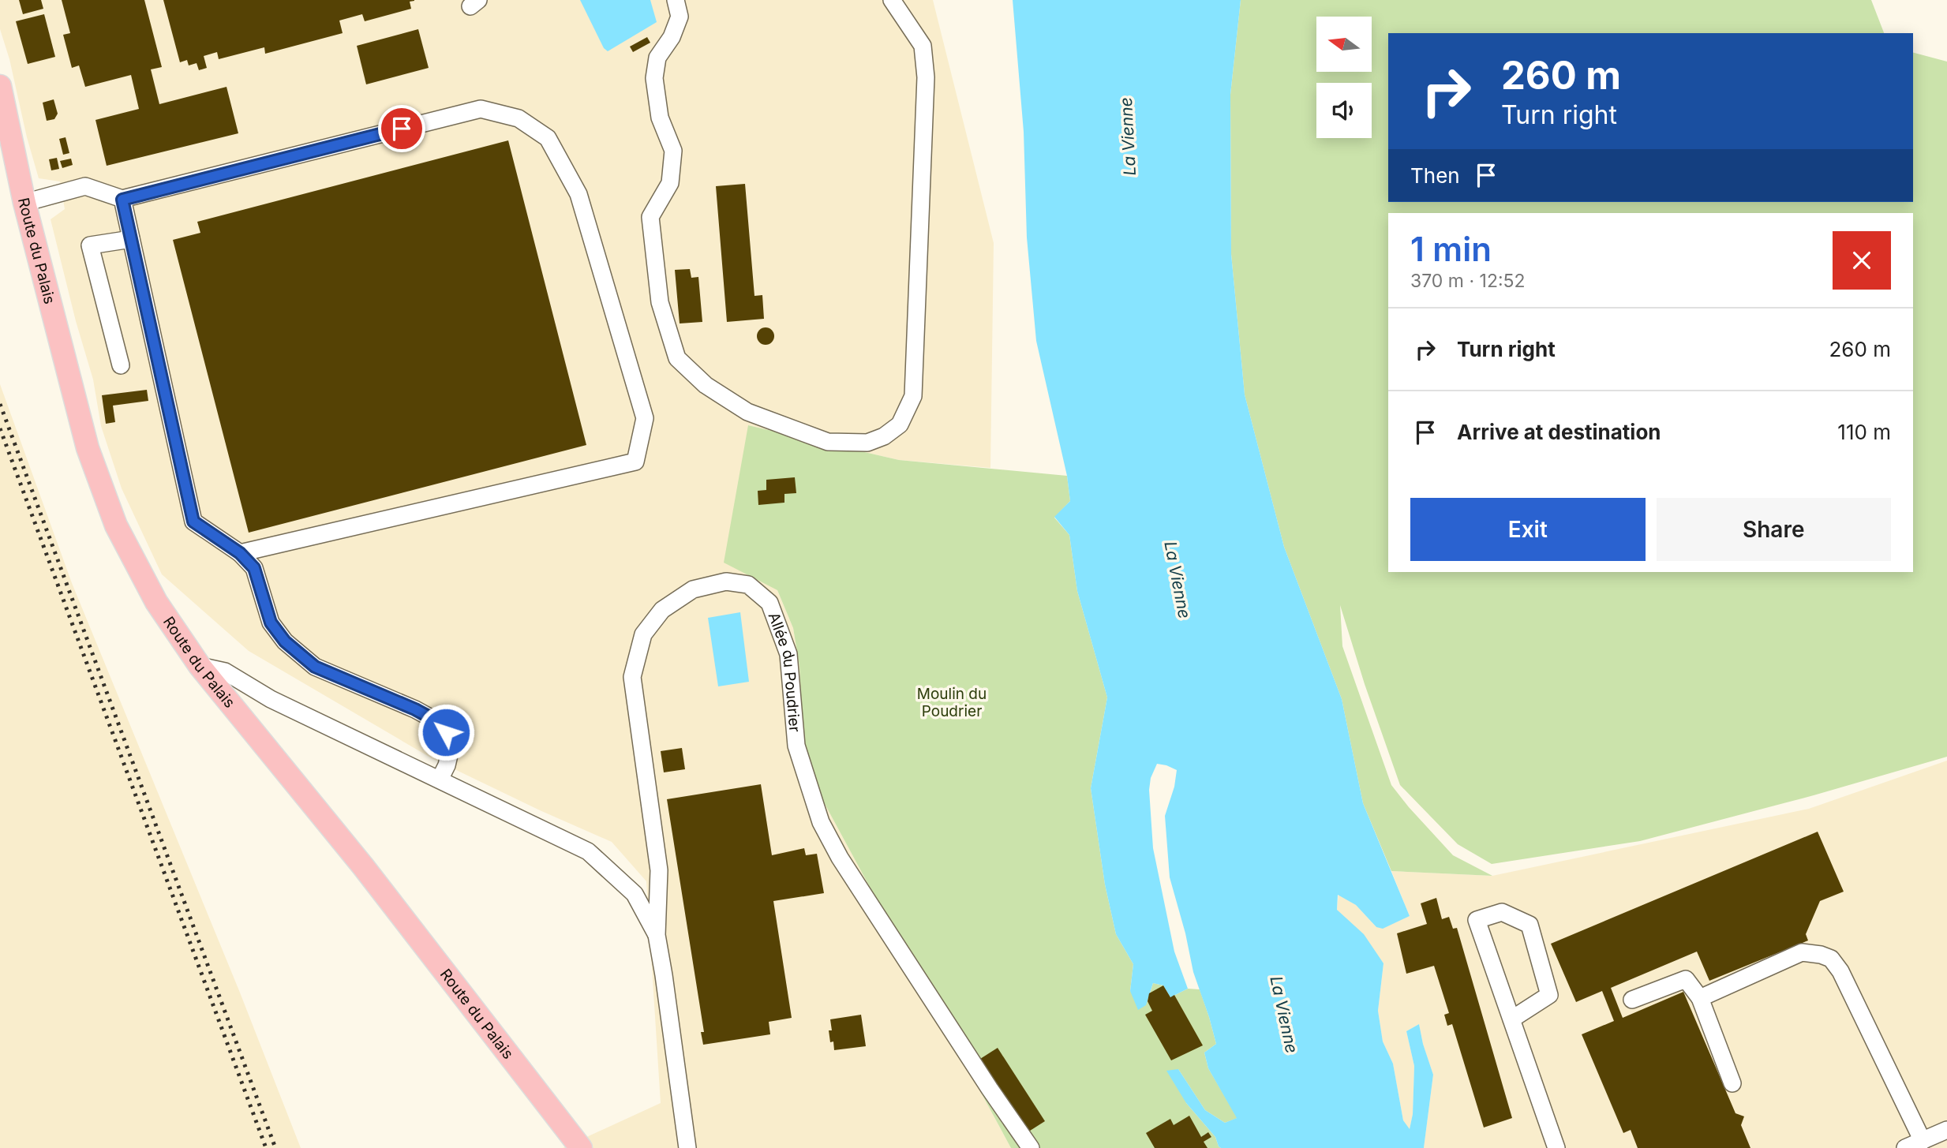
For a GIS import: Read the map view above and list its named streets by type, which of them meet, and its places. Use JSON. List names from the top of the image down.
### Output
{
  "streets": {
    "main road": ["Route du Palais"],
    "street": ["Allée du Poudrier"]
  },
  "water": ["La Vienne"],
  "parks": ["Moulin du Poudrier"],
  "north": "left",
  "page": {
    "turn": ["260 m", "Turn right"],
    "then": "Then",
    "heading": ["1 min", "370 m · 12:52"],
    "list": [
      {
        "name": "Turn right",
        "value": "260 m"
      },
      {
        "name": "Arrive at destination",
        "value": "110 m"
      }
    ],
    "buttons": ["Exit", "Share"]
  }
}
